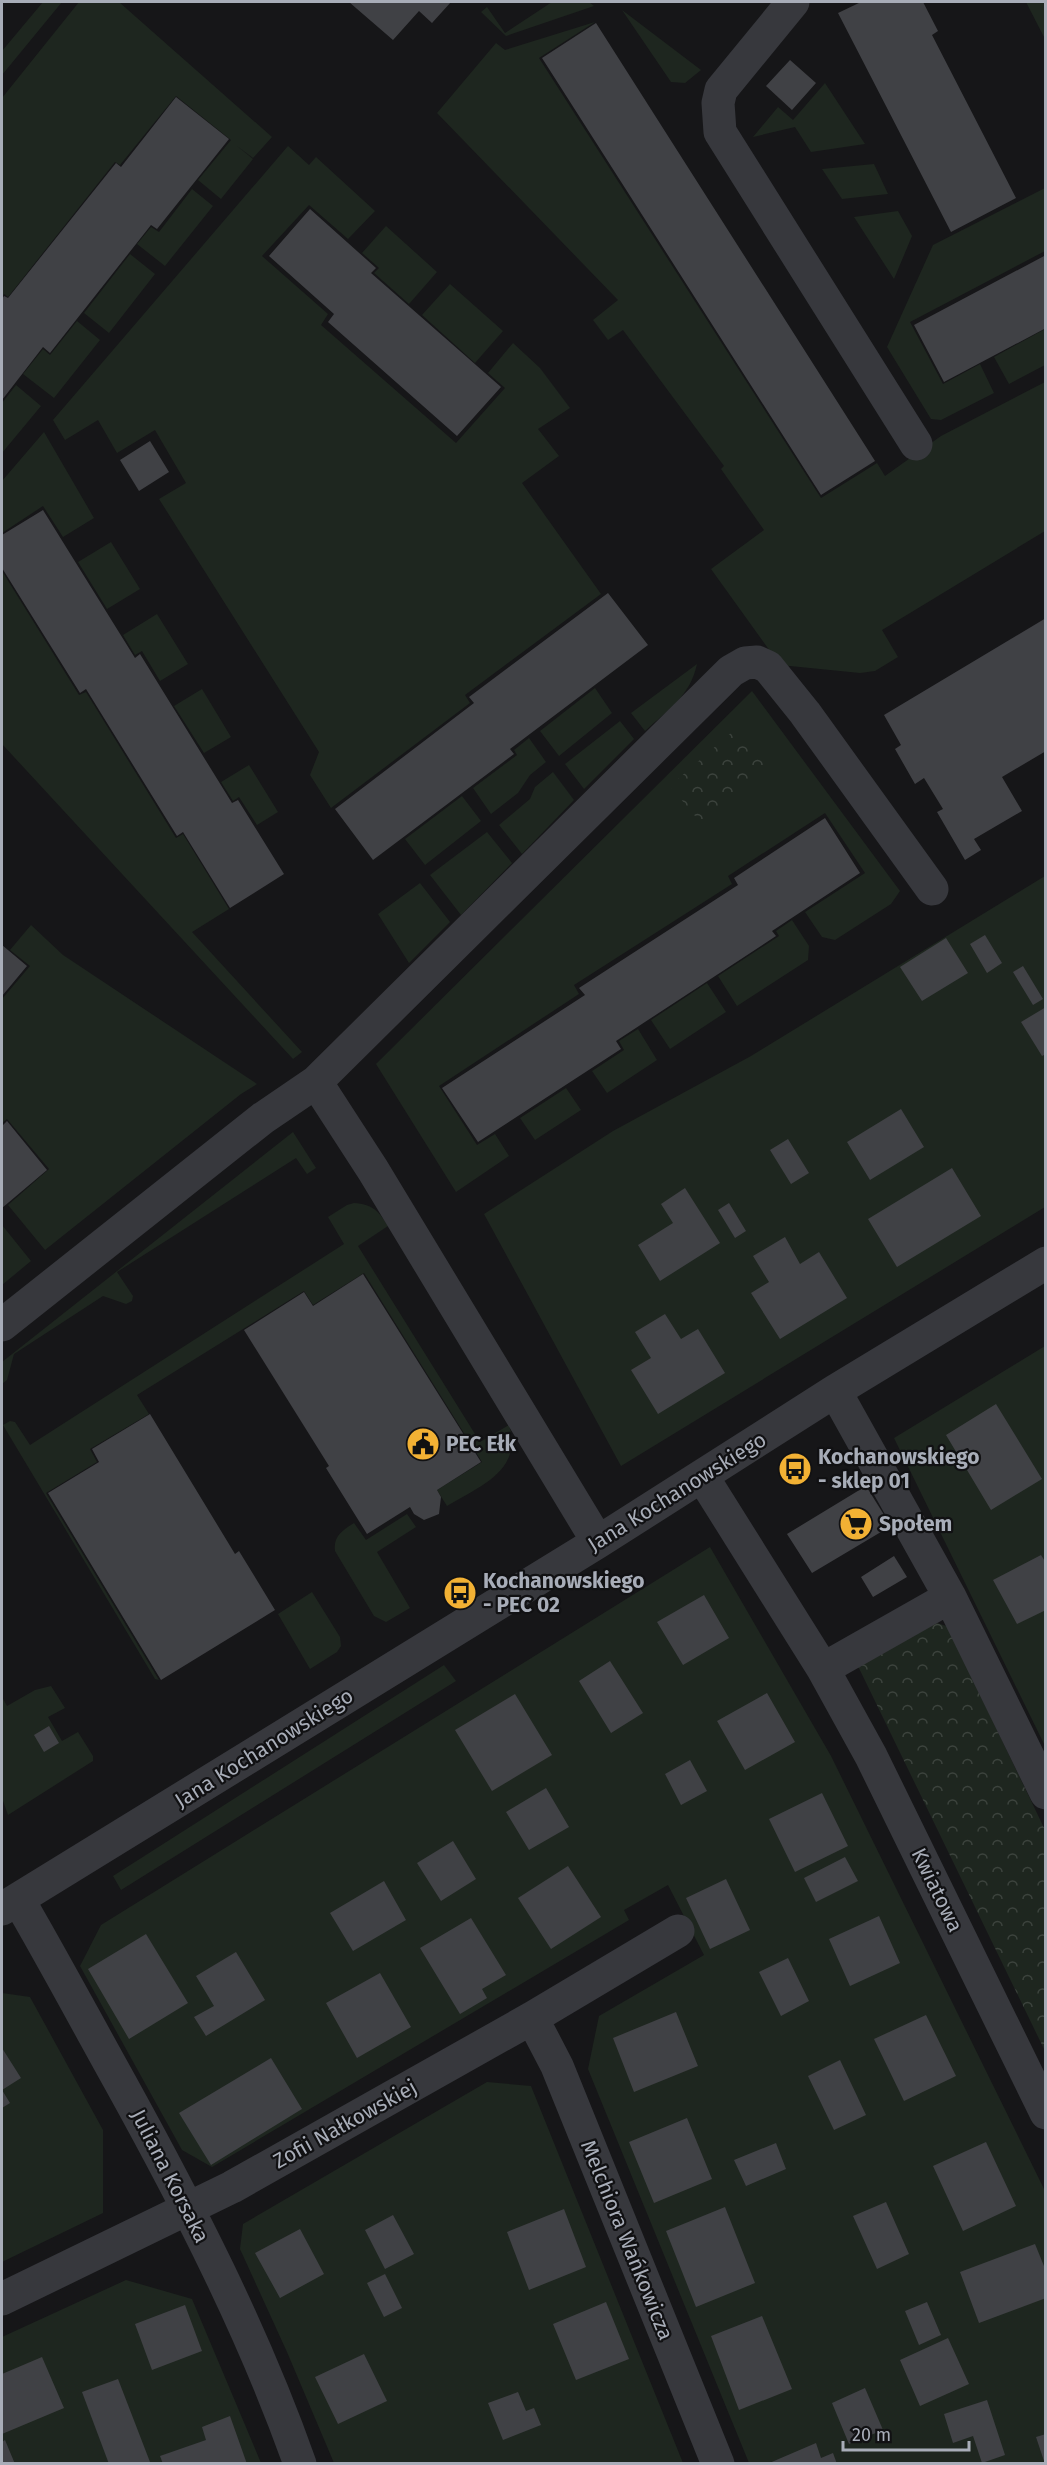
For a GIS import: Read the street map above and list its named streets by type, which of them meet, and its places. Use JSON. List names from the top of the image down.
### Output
{
  "streets": {
    "street": [
      "Jana Kochanowskiego",
      "Kwiatowa",
      "Zofii Nałkowskiej",
      "Juliana Korsaka",
      "Melchiora Wańkowicza"
    ]
  },
  "crossings": [
    ["Jana Kochanowskiego", "Kwiatowa"],
    ["Jana Kochanowskiego", "Juliana Korsaka"],
    ["Zofii Nałkowskiej", "Juliana Korsaka"],
    ["Zofii Nałkowskiej", "Melchiora Wańkowicza"]
  ],
  "places": {
    "public building": ["PEC Ełk"],
    "bus stop": ["Kochanowskiego - sklep 01", "Kochanowskiego - PEC 02"],
    "supermarket": ["Społem"]
  },
  "scale_bar": "20 m"
}
